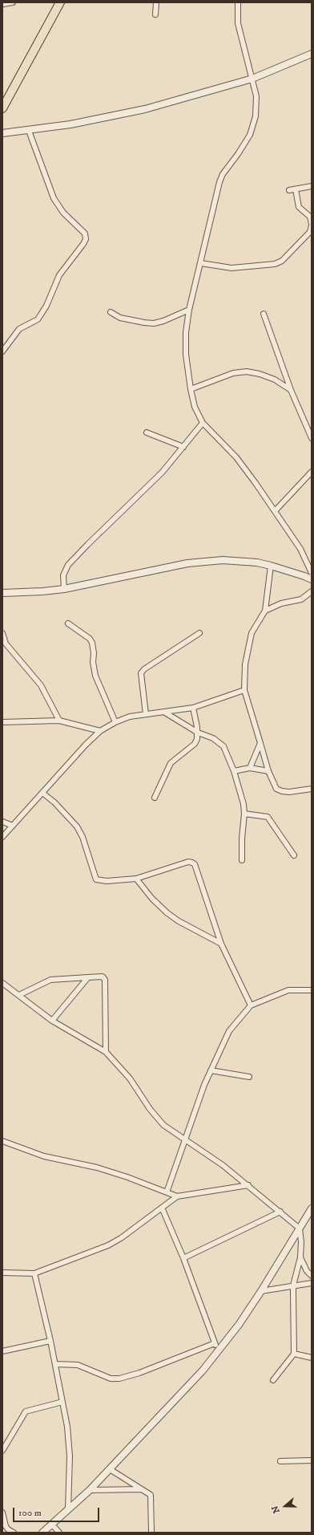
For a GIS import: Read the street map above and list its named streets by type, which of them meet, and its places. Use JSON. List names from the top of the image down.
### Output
{
  "scale_bar": "100 m",
  "north": "left"
}
